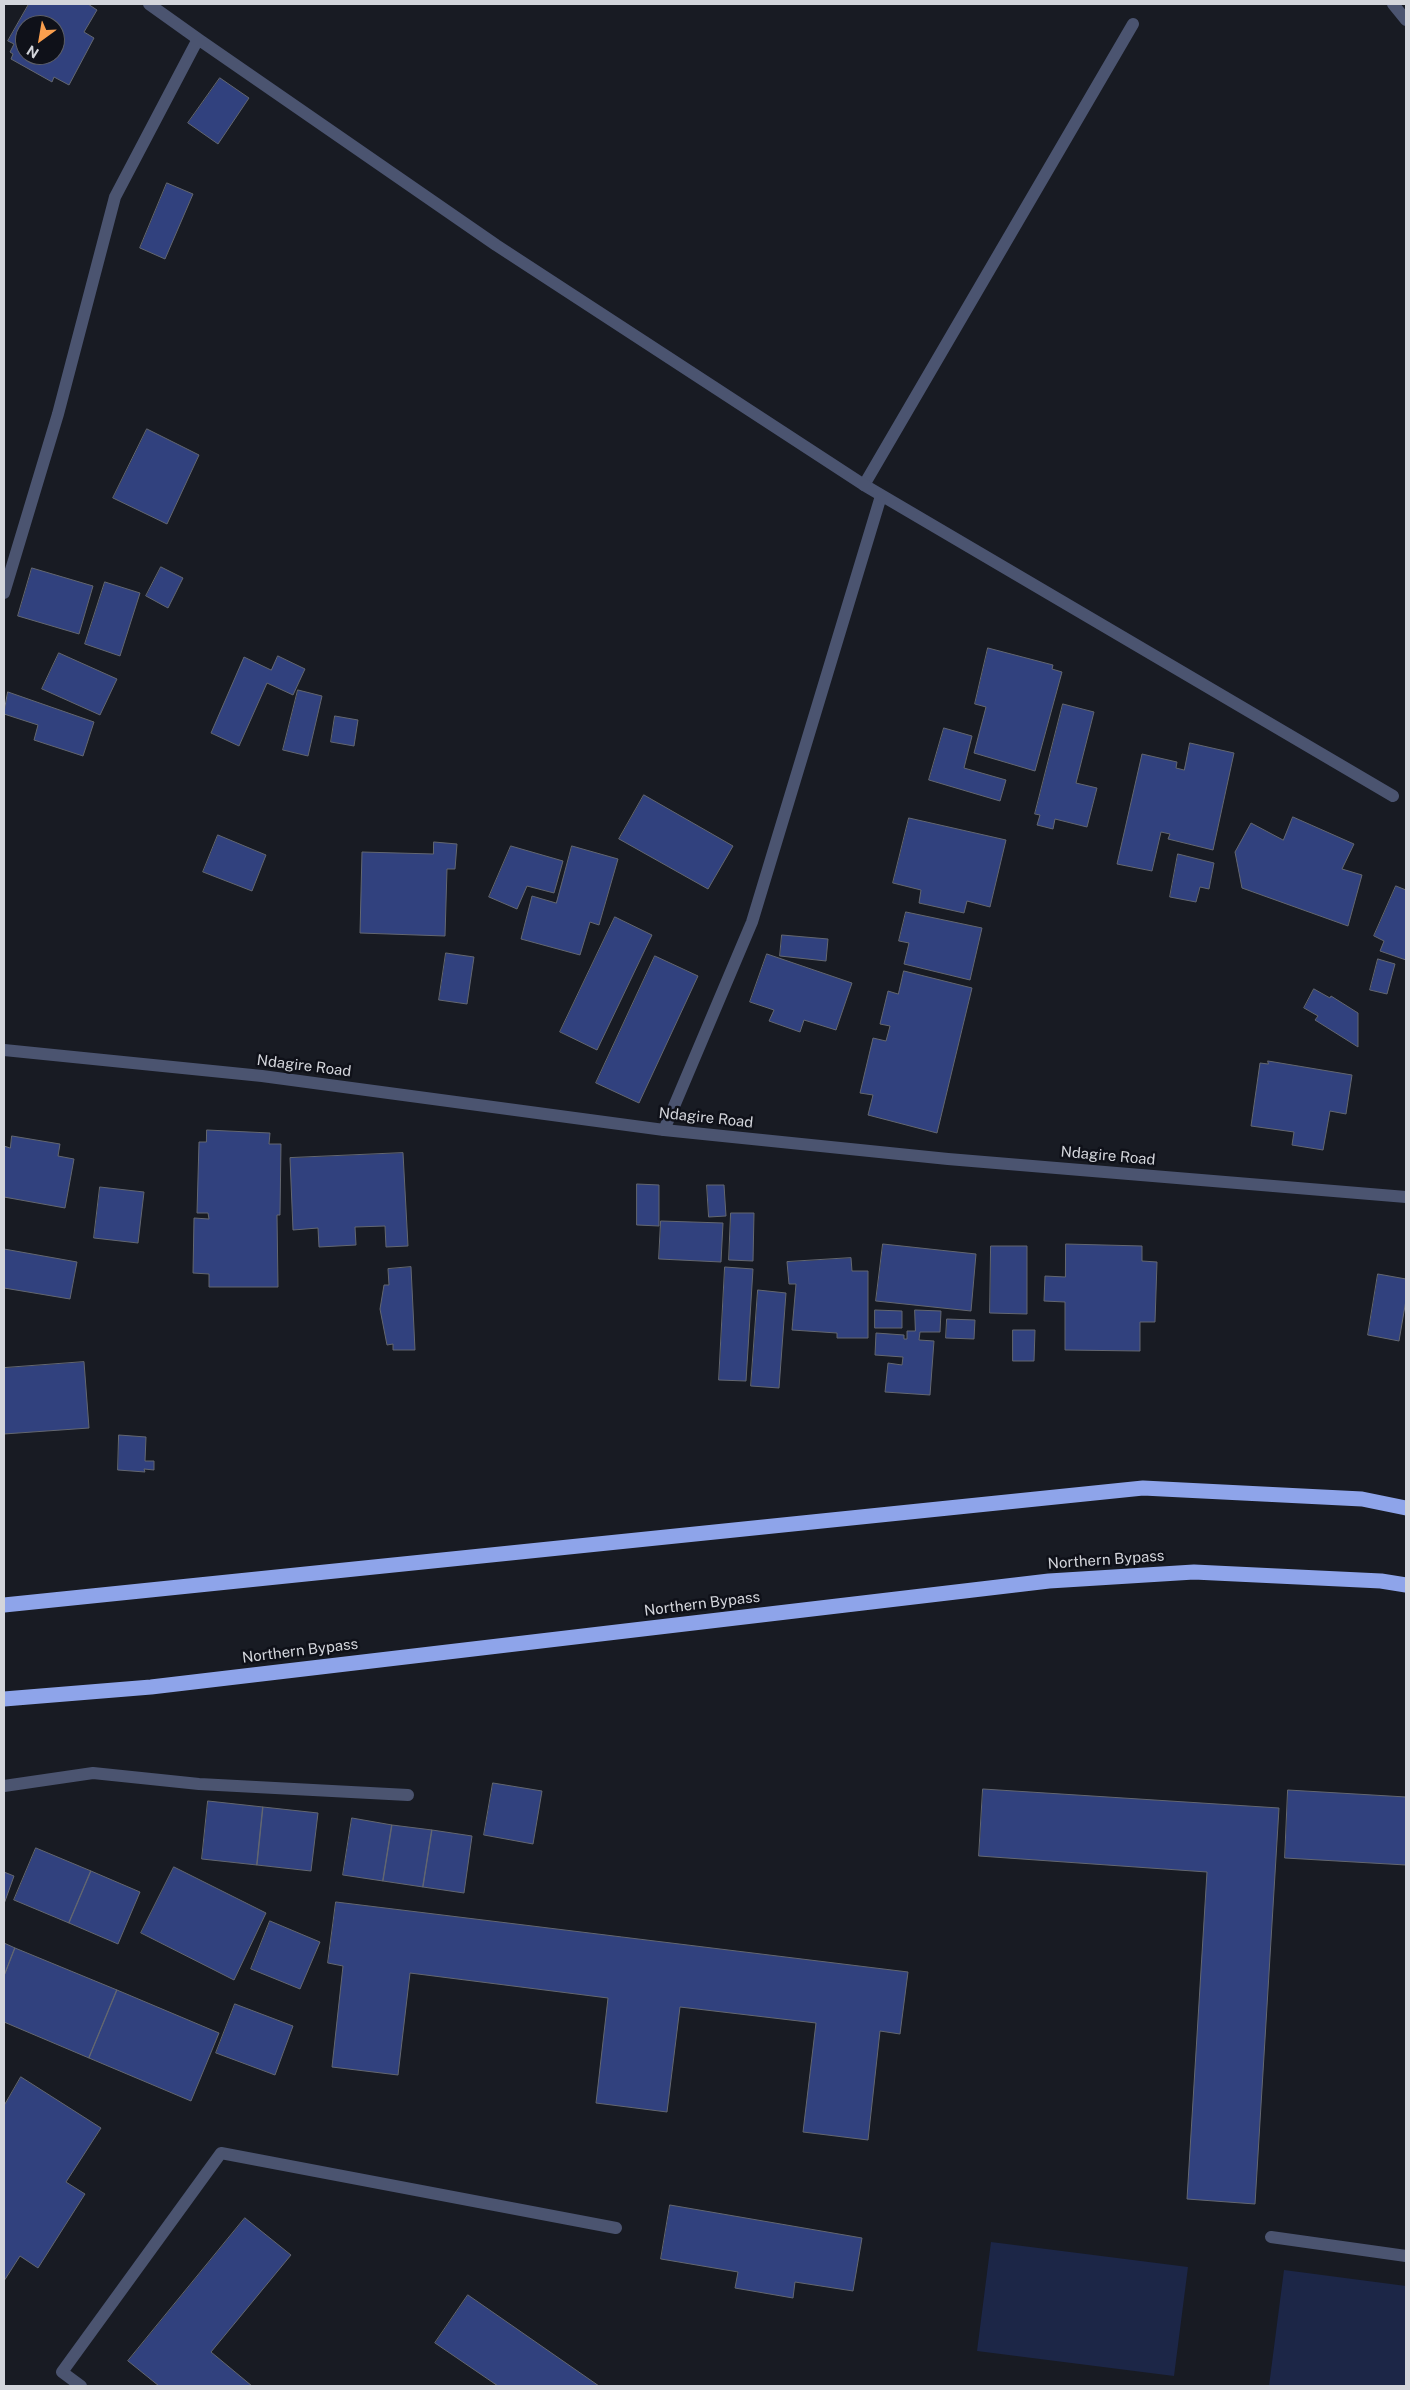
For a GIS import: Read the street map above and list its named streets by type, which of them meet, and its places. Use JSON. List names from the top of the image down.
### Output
{
  "streets": {
    "highway": ["Northern Bypass"],
    "street": ["Ndagire Road"]
  },
  "north": "bottom left"
}
